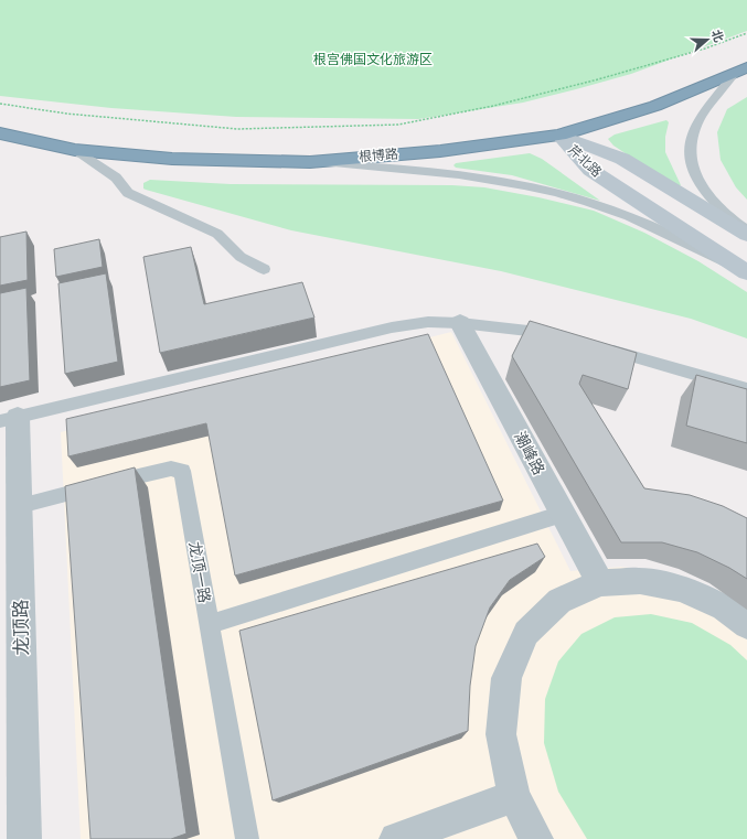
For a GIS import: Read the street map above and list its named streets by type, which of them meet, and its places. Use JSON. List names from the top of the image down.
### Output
{
  "streets": {
    "highway": ["根博路"],
    "main road": ["芹北路"],
    "street": ["潮峰路", "龙顶路"],
    "lane": ["龙顶一路"]
  },
  "crossings": [
    ["根博路", "芹北路"],
    ["龙顶一路", "龙顶路"]
  ],
  "parks": ["根宫佛国文化旅游区"],
  "north": "right"
}
